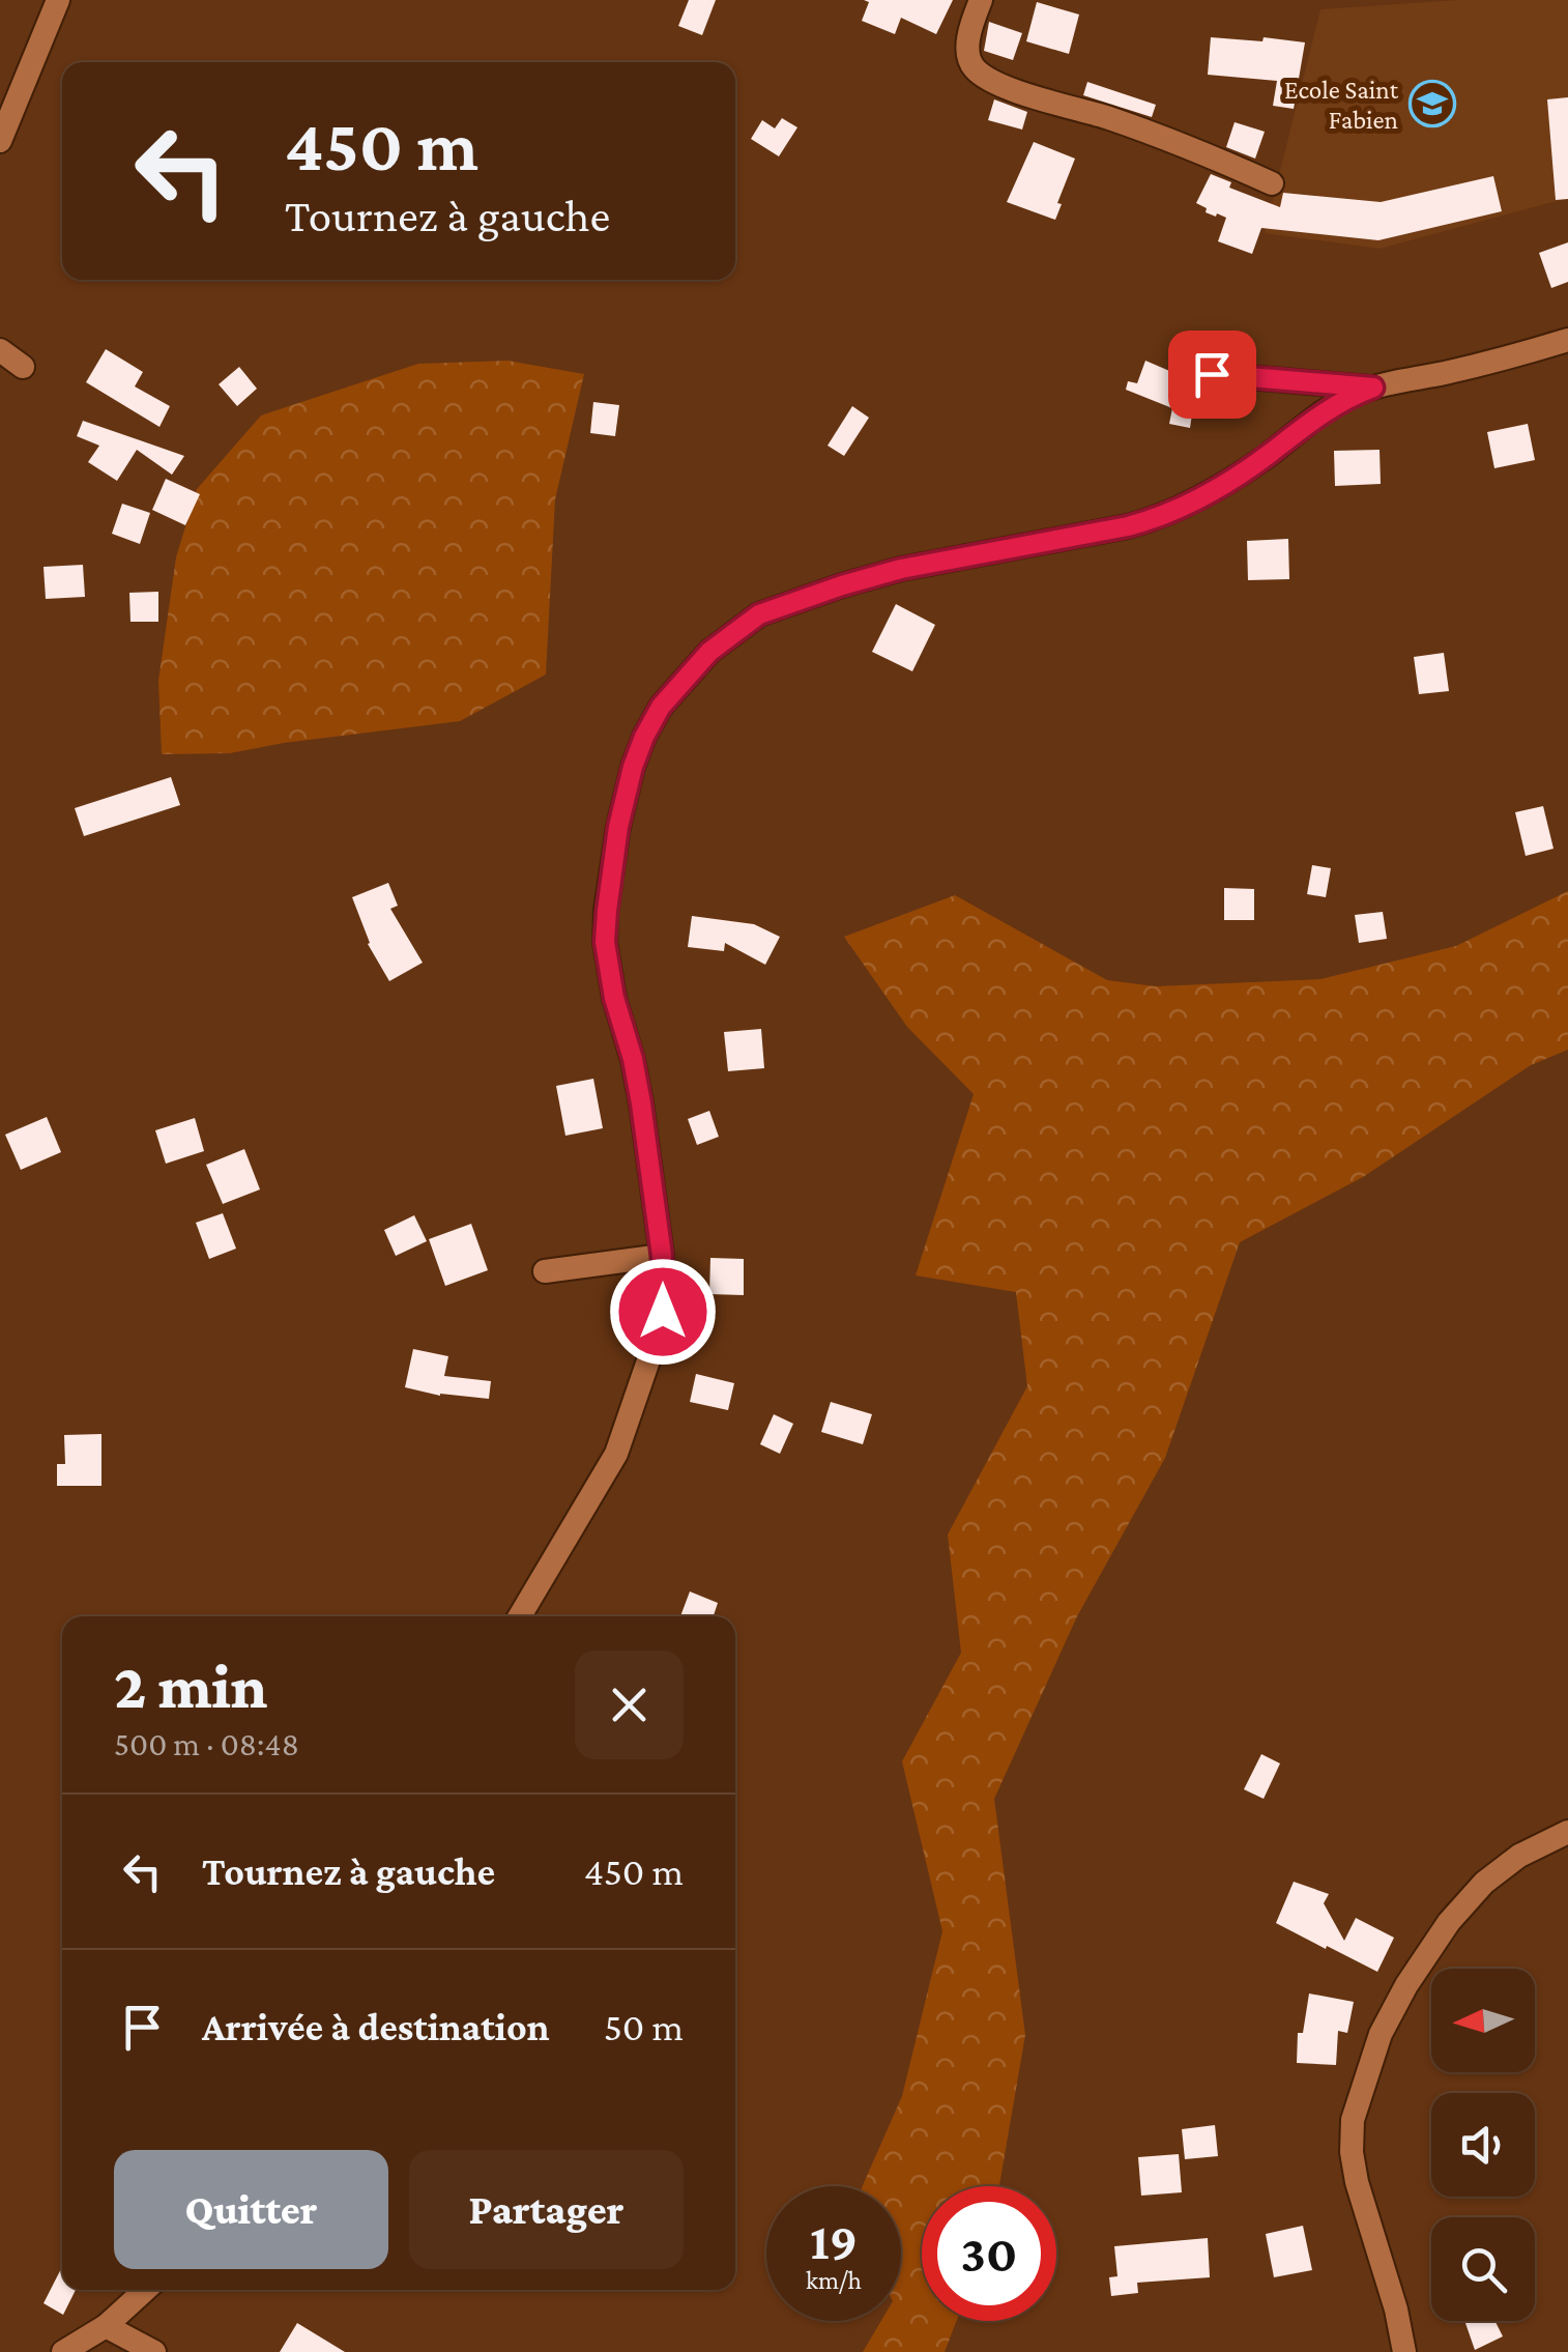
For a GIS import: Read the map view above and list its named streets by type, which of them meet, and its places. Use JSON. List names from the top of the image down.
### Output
{
  "places": {
    "school or university": ["Ecole Saint Fabien"]
  },
  "north": "left",
  "page": {
    "turn": ["450 m", "Tournez à gauche"],
    "heading": ["2 min", "500 m · 08:48"],
    "list": [
      {
        "name": "Tournez à gauche",
        "value": "450 m"
      },
      {
        "name": "Arrivée à destination",
        "value": "50 m"
      }
    ],
    "buttons": ["Quitter", "Partager"],
    "speed": "19 km/h",
    "limit": "30"
  }
}
